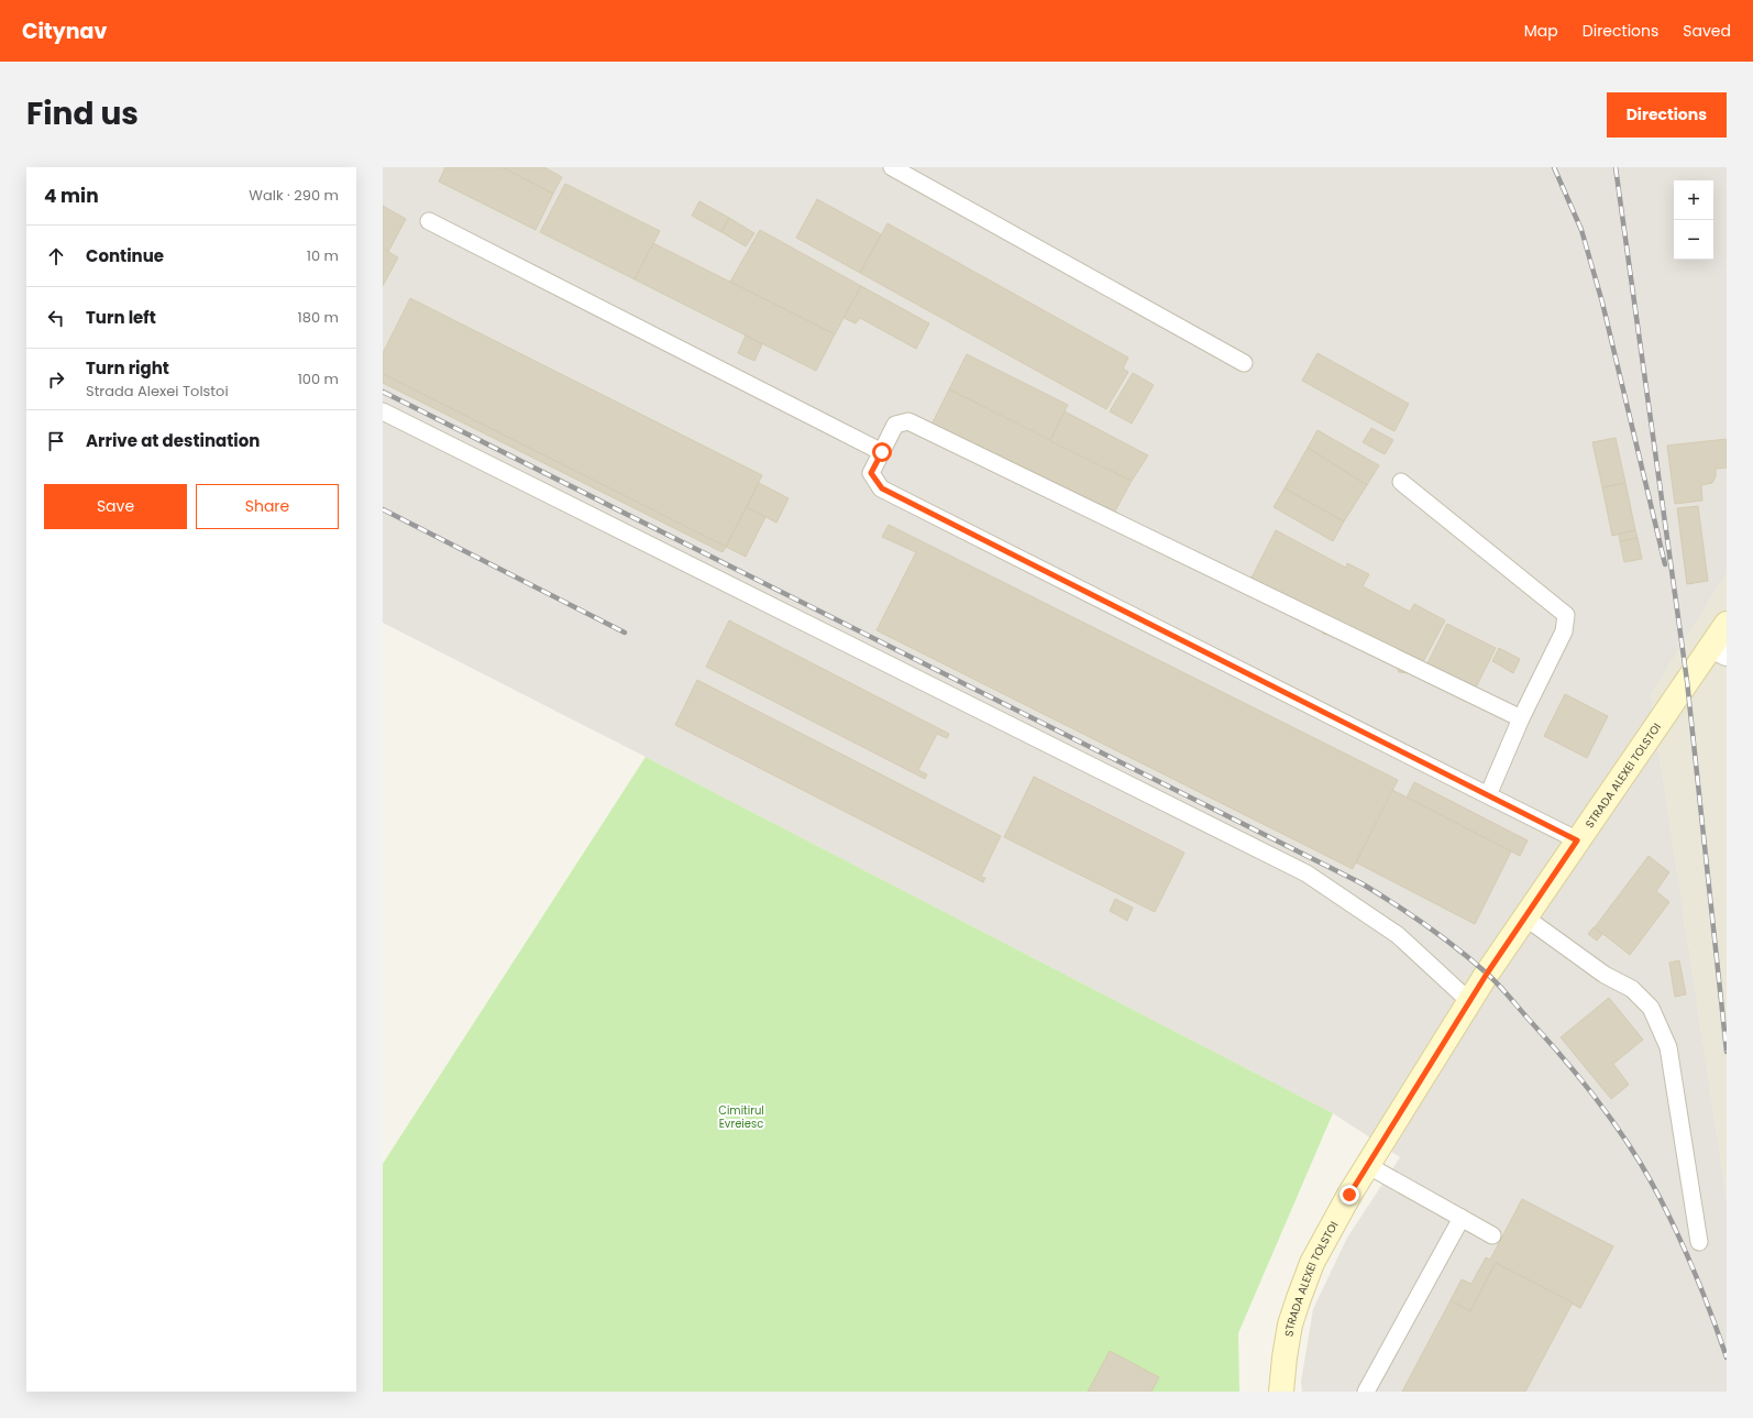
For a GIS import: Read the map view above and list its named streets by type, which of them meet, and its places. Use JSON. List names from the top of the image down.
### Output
{
  "streets": {
    "main road": ["STRADA ALEXEI TOLSTOI"]
  },
  "parks": ["Cimitirul Evreiesc"],
  "page": {
    "header": "Citynav",
    "nav": ["Map", "Directions", "Saved"],
    "title": "Find us",
    "buttons": [
      "Directions",
      ["Save", "Share"]
    ],
    "heading": ["4 min", "Walk · 290 m"],
    "map_buttons": ["+", "−"],
    "list": [
      ["Continue", "10 m"],
      ["Turn left", "180 m"],
      ["Turn right", "Strada Alexei Tolstoi", "100 m"],
      "Arrive at destination"
    ]
  }
}
